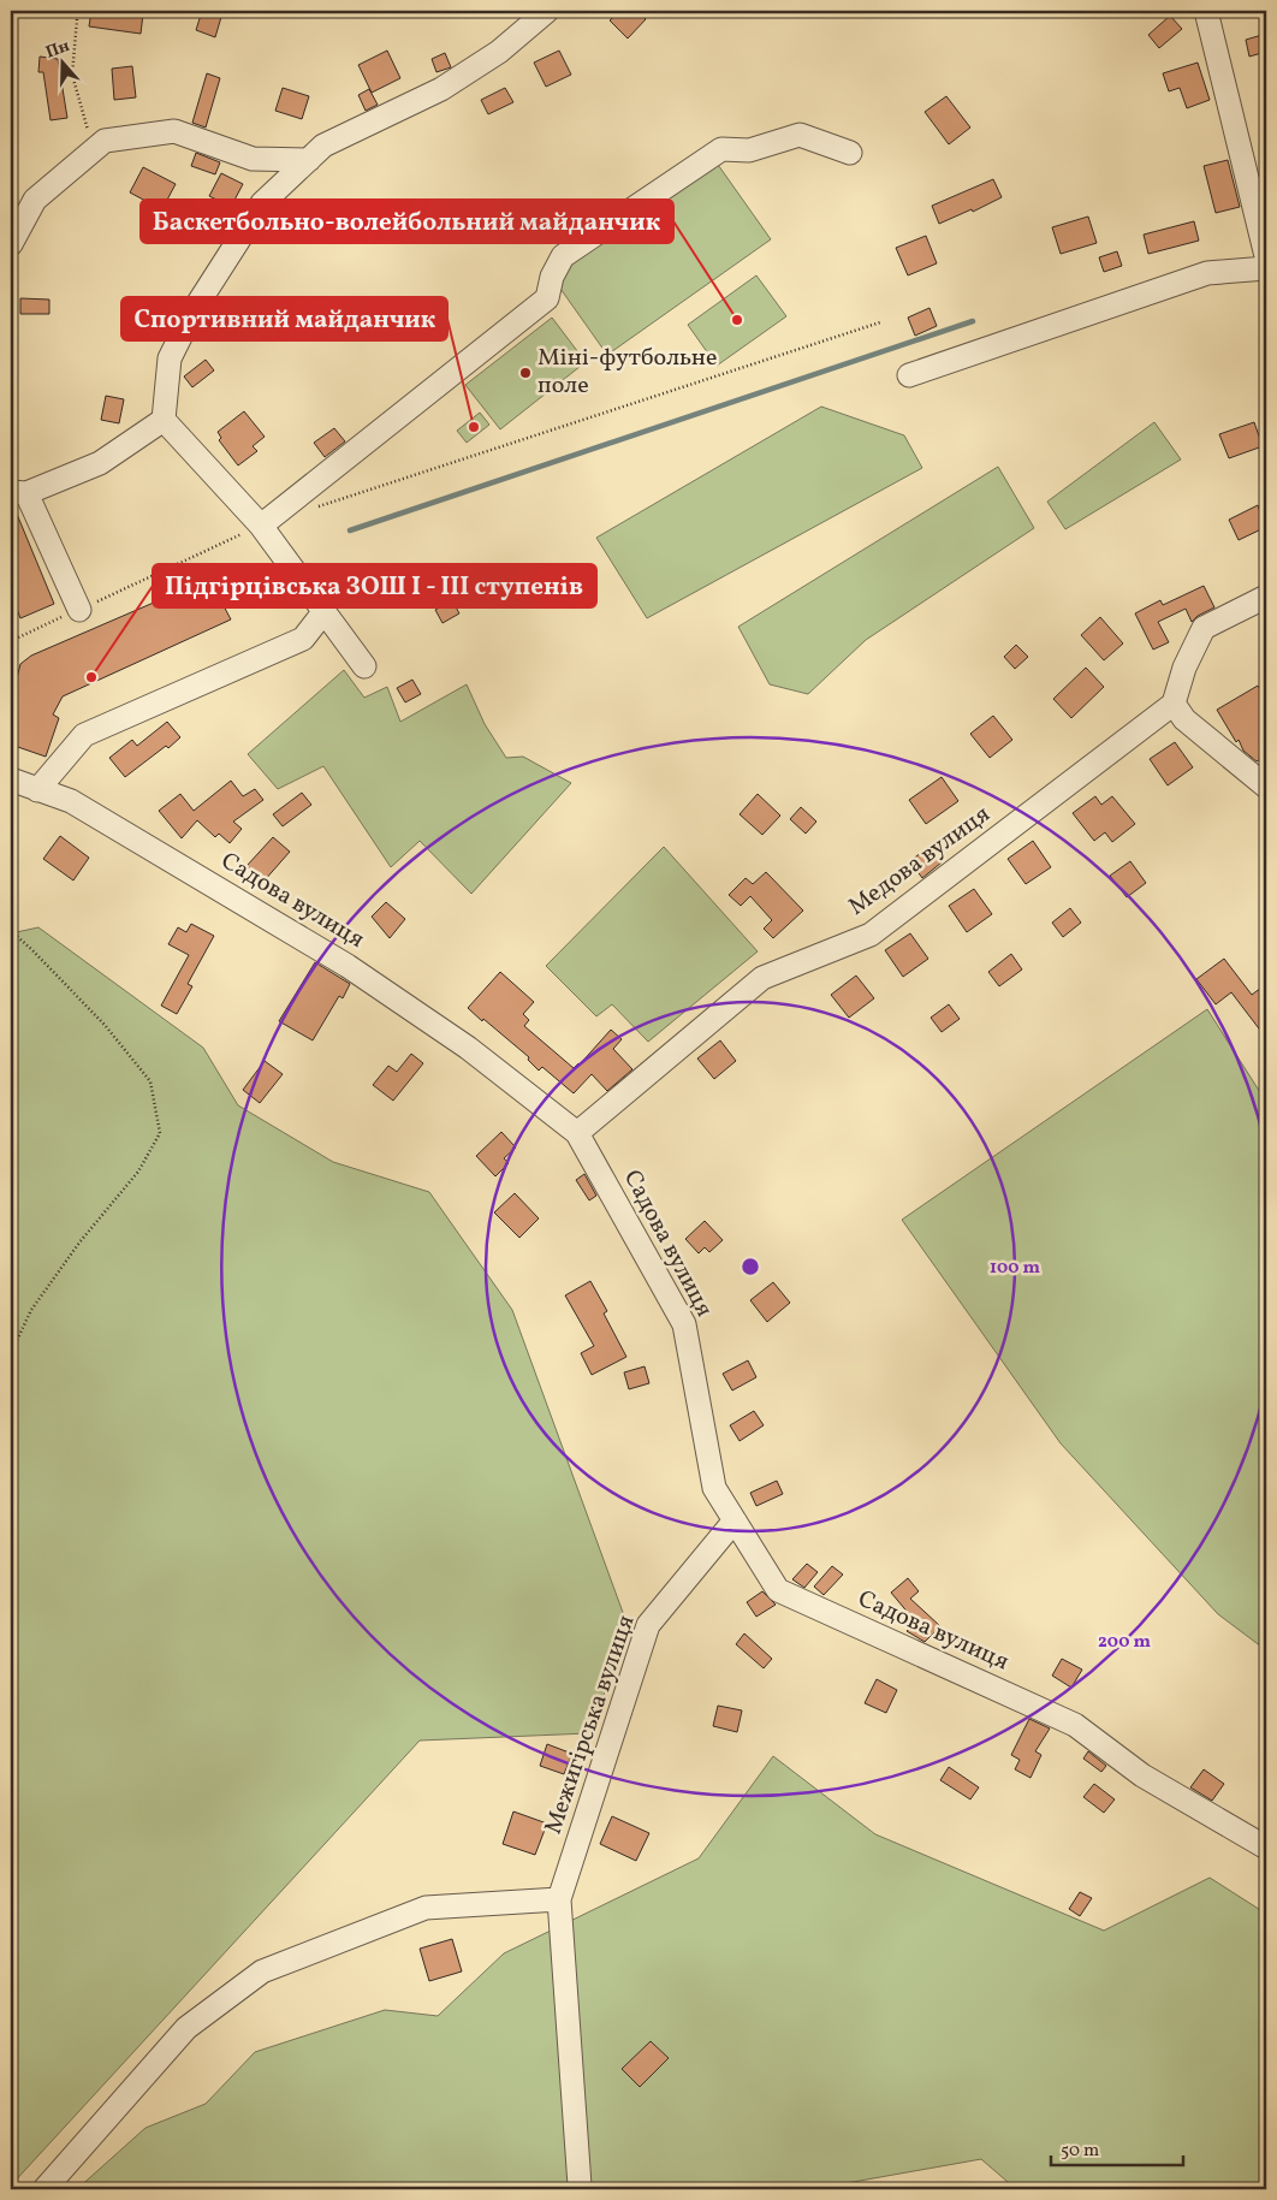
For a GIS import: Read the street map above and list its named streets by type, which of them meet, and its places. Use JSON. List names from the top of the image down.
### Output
{
  "streets": {
    "street": ["Медова вулиця", "Садова вулиця", "Межигірська вулиця"]
  },
  "crossings": [
    ["Медова вулиця", "Садова вулиця"],
    ["Садова вулиця", "Межигірська вулиця"]
  ],
  "places": [
    "Баскетбольно-волейбольний майданчик",
    "Міні-футбольне поле",
    "Спортивний майданчик",
    "Підгірцівська ЗОШ І - ІІІ ступенів"
  ],
  "scale_bar": "50 m",
  "north": "top",
  "rings": ["100 m", "200 m"]
}
